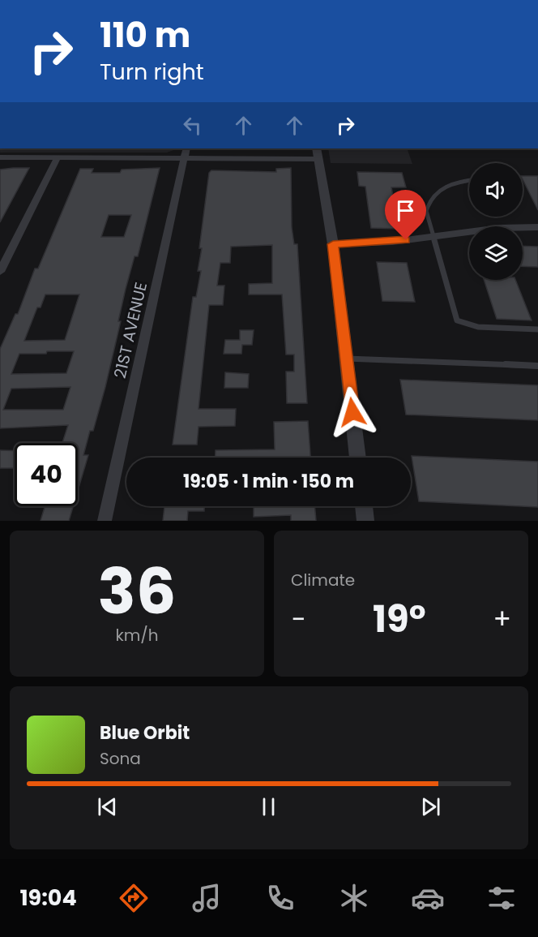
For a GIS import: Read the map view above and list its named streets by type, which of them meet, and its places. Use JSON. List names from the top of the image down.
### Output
{
  "streets": {
    "street": ["21ST AVENUE"]
  },
  "page": {
    "turn": ["110 m", "Turn right"],
    "limit": "40",
    "trip": "19:05 · 1 min · 150 m",
    "tile": [
      ["36", "km/h"],
      "Climate"
    ],
    "heat": ["−", "19°", "+"],
    "song": ["Blue Orbit", "Sona"],
    "tabs": "19:04"
  }
}
